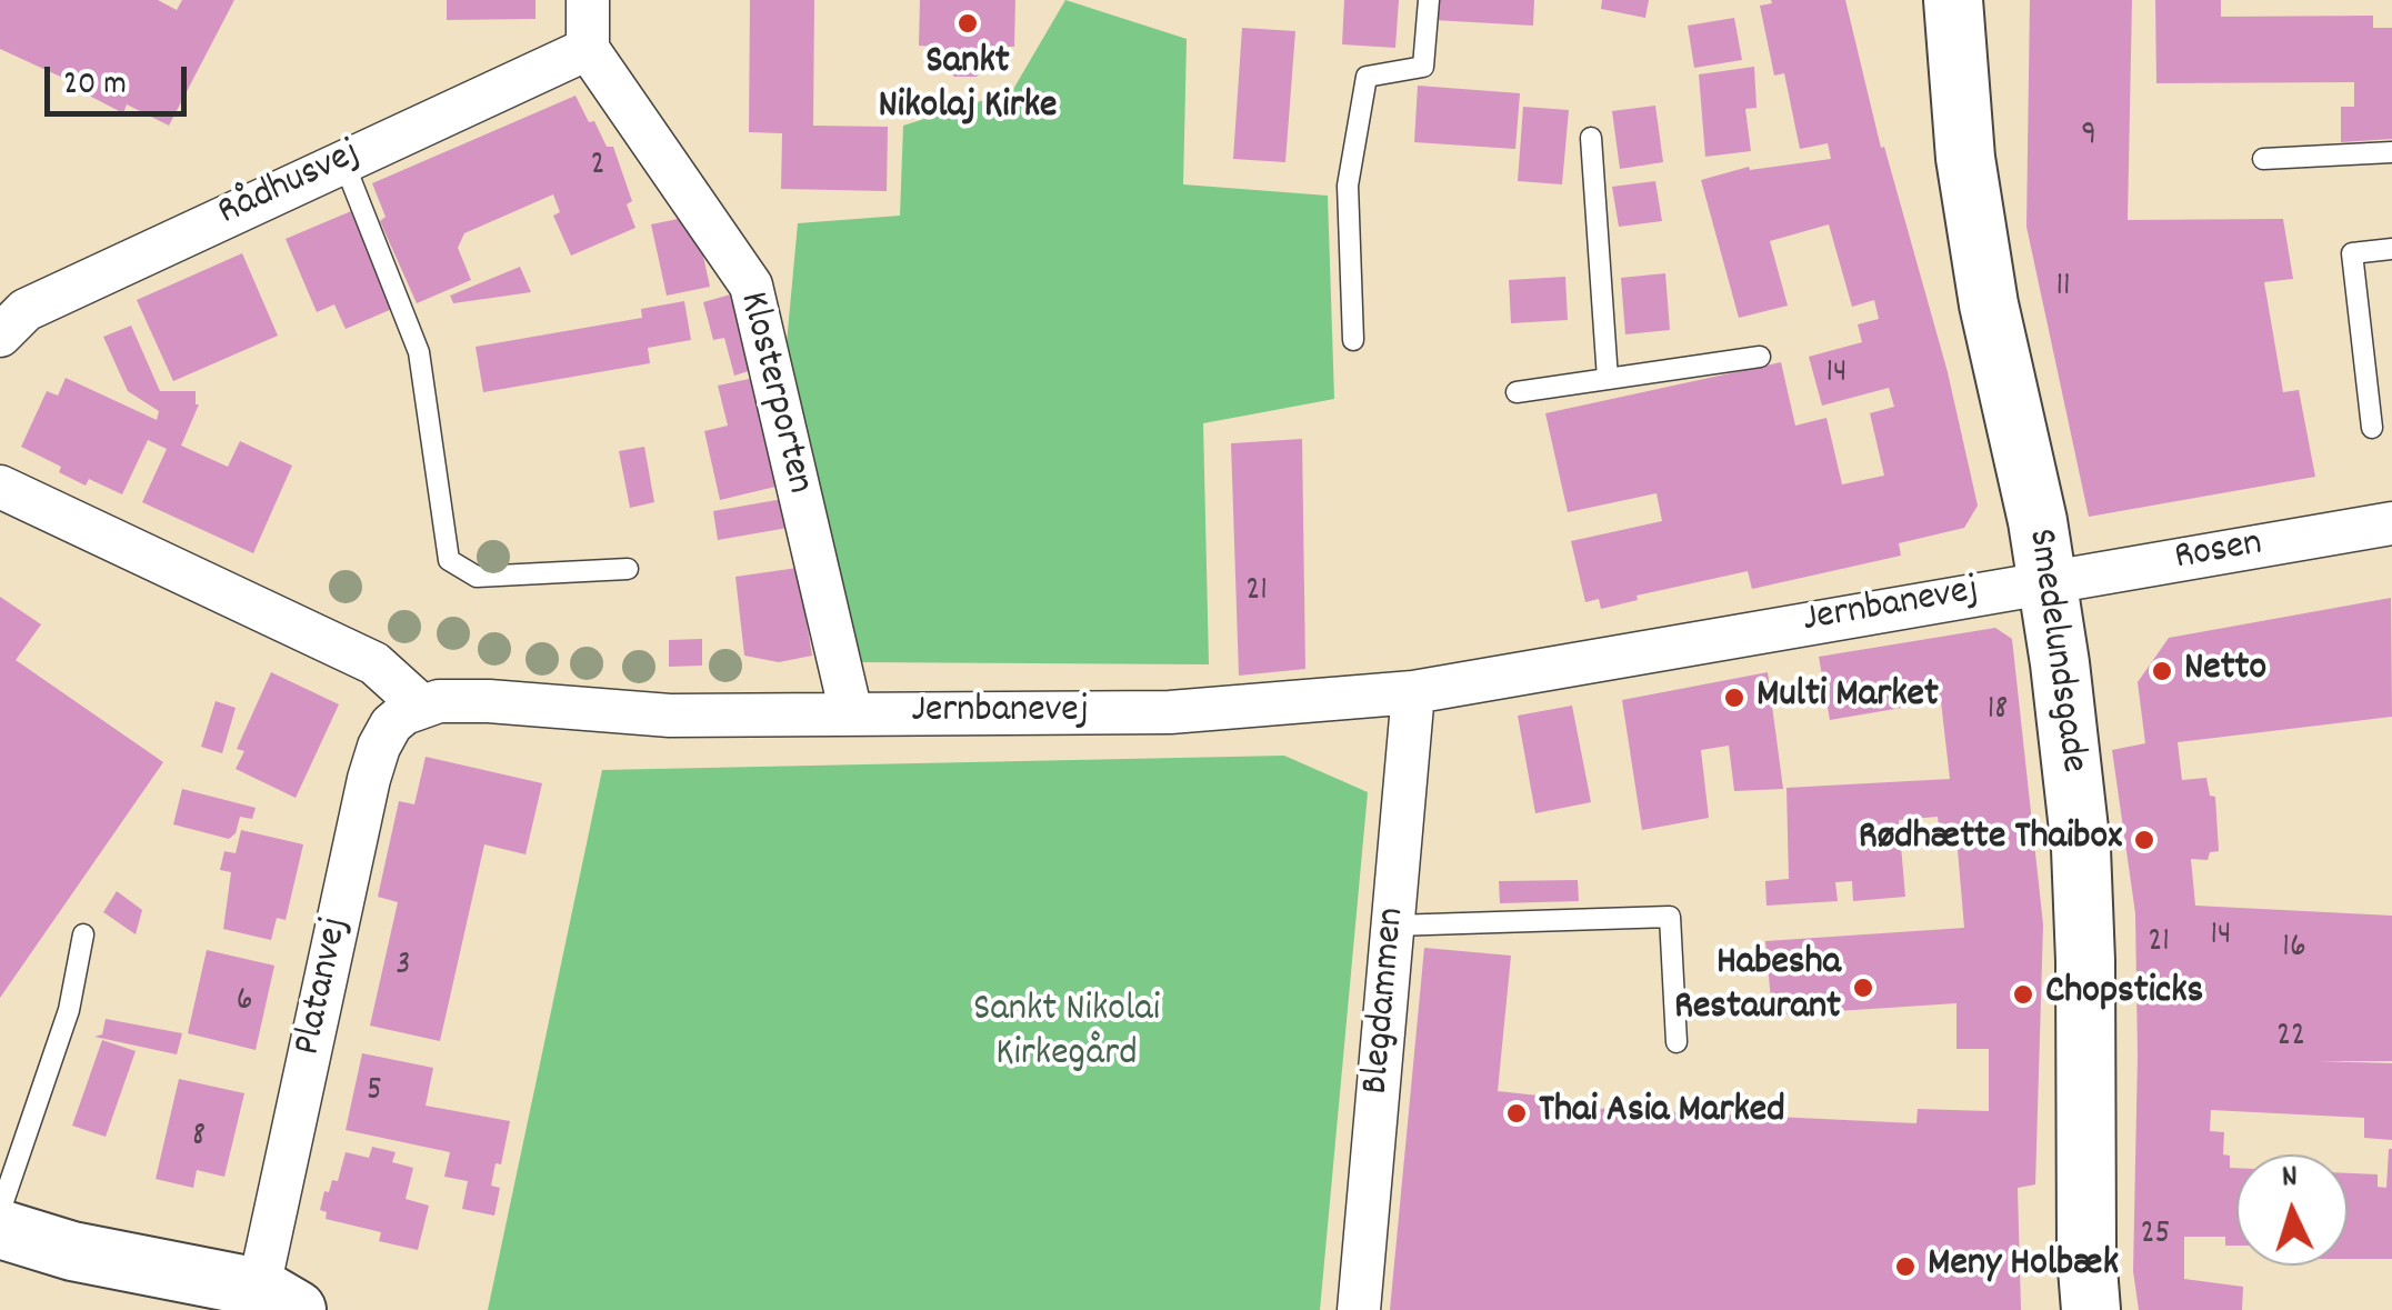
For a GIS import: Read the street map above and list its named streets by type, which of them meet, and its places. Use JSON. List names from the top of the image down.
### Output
{
  "streets": {
    "street": [
      "Rådhusvej",
      "Klosterporten",
      "Rosen",
      "Jernbanevej",
      "Smedelundsgade",
      "Platanvej",
      "Blegdammen"
    ]
  },
  "crossings": [
    ["Rådhusvej", "Klosterporten"],
    ["Klosterporten", "Jernbanevej"],
    ["Rosen", "Jernbanevej"],
    ["Rosen", "Smedelundsgade"],
    ["Jernbanevej", "Smedelundsgade"],
    ["Jernbanevej", "Platanvej"],
    ["Jernbanevej", "Blegdammen"]
  ],
  "parks": ["Sankt Nikolai Kirkegård"],
  "places": [
    "Sankt Nikolaj Kirke",
    "Netto",
    "Multi Market",
    "Rødhætte Thaibox",
    "Habesha Restaurant",
    "Chopsticks",
    "Thai Asia Marked",
    "Meny Holbæk"
  ],
  "house_numbers": [
    "9",
    "2",
    "11",
    "14",
    "21",
    "18",
    "14",
    "21",
    "16",
    "3",
    "6",
    "22",
    "5",
    "8",
    "25"
  ],
  "scale_bar": "20 m",
  "north": "top"
}
